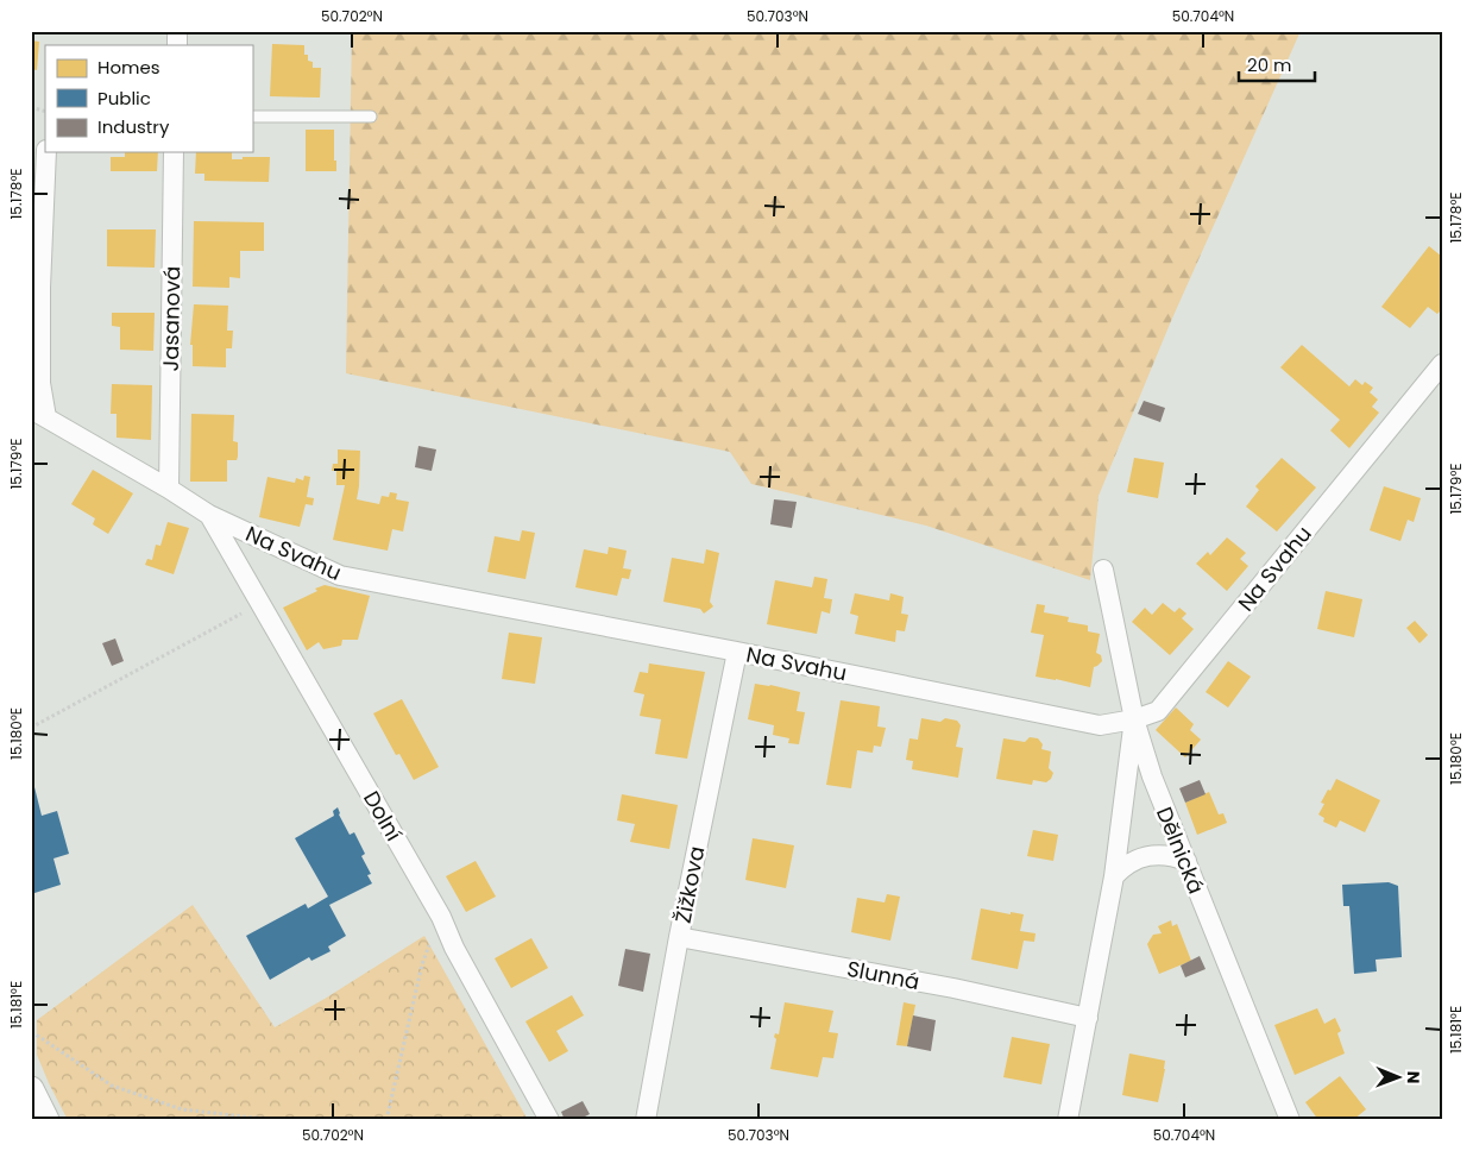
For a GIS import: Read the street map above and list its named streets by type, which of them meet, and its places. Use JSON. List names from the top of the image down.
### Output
{
  "streets": {
    "street": [
      "Jasanová",
      "Na Svahu",
      "Dolní",
      "Dělnická",
      "Žižkova",
      "Slunná"
    ]
  },
  "crossings": [
    ["Jasanová", "Na Svahu"],
    ["Na Svahu", "Dolní"],
    ["Na Svahu", "Dělnická"],
    ["Na Svahu", "Žižkova"],
    ["Žižkova", "Slunná"]
  ],
  "legend": ["Homes", "Public", "Industry"],
  "scale_bar": "20 m",
  "north": "right",
  "coordinates": [
    "50.702°N",
    "50.703°N",
    "50.704°N",
    "15.178°E",
    "15.179°E",
    "15.180°E",
    "15.181°E"
  ]
}
